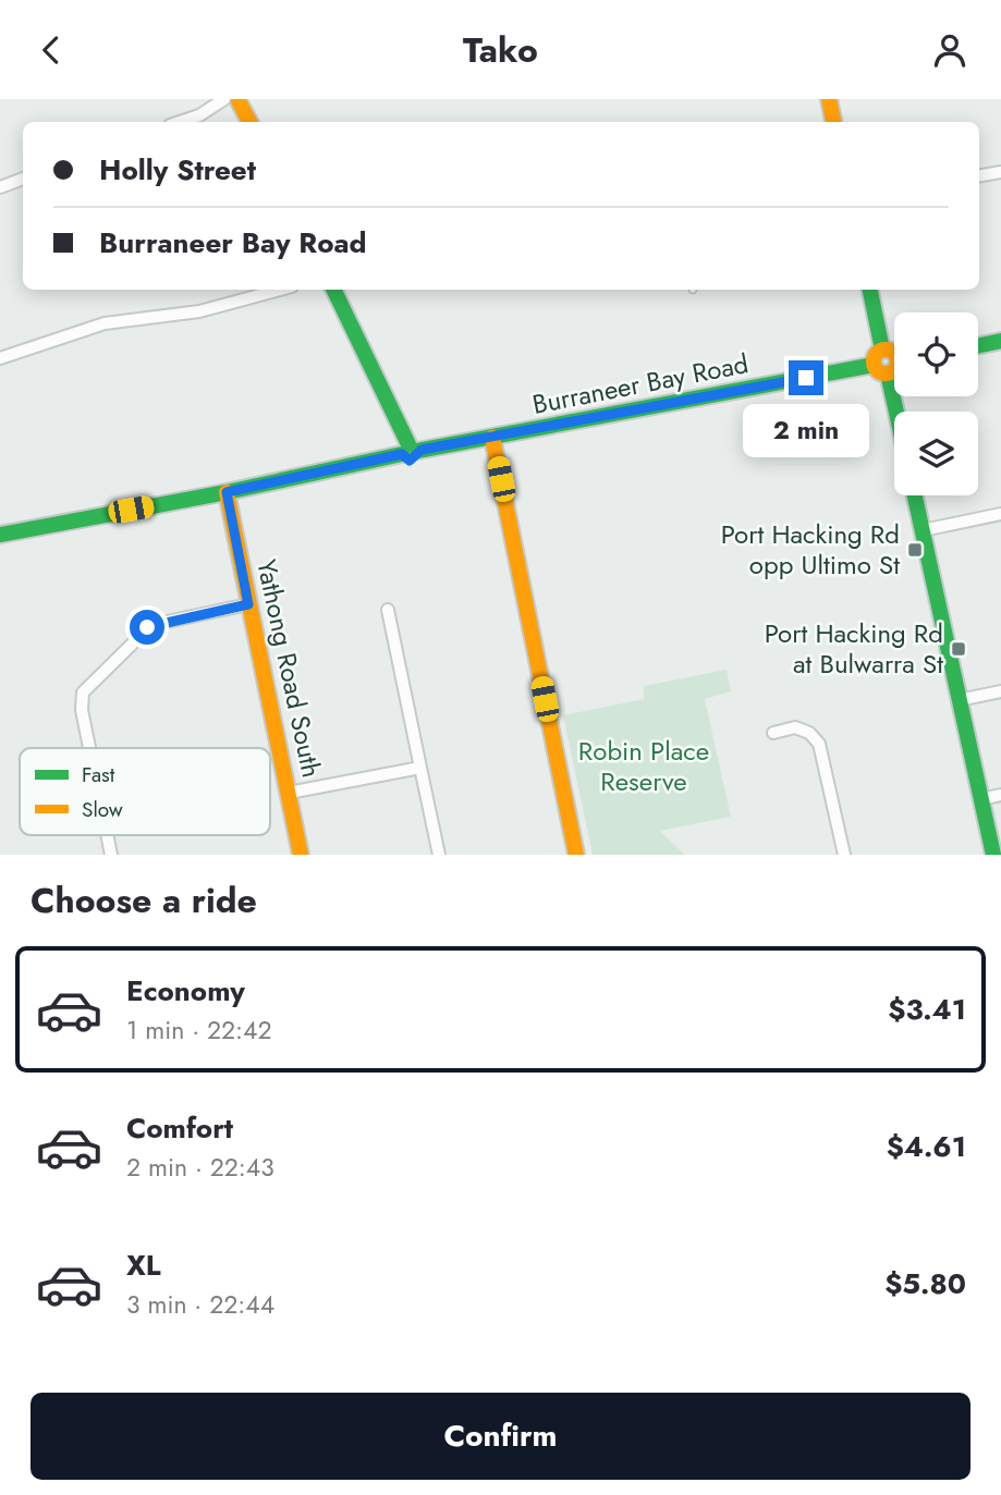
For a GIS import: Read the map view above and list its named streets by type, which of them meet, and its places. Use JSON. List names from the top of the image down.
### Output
{
  "streets": {
    "street": ["Burraneer Bay Road", "Yathong Road South"]
  },
  "crossings": [
    ["Burraneer Bay Road", "Yathong Road South"]
  ],
  "parks": ["Robin Place Reserve"],
  "places": {
    "transit": ["Port Hacking Rd opp Ultimo St", "Port Hacking Rd at Bulwarra St"]
  },
  "legend": ["Fast", "Slow"],
  "page": {
    "header": "Tako",
    "banner": ["Holly Street", "Burraneer Bay Road"],
    "bubble": "2 min",
    "heading": "Choose a ride",
    "list": [
      {
        "name": "Economy",
        "note": "1 min · 22:42",
        "value": "$3.41"
      },
      {
        "name": "Comfort",
        "note": "2 min · 22:43",
        "value": "$4.61"
      },
      {
        "name": "XL",
        "note": "3 min · 22:44",
        "value": "$5.80"
      }
    ],
    "buttons": "Confirm"
  }
}
